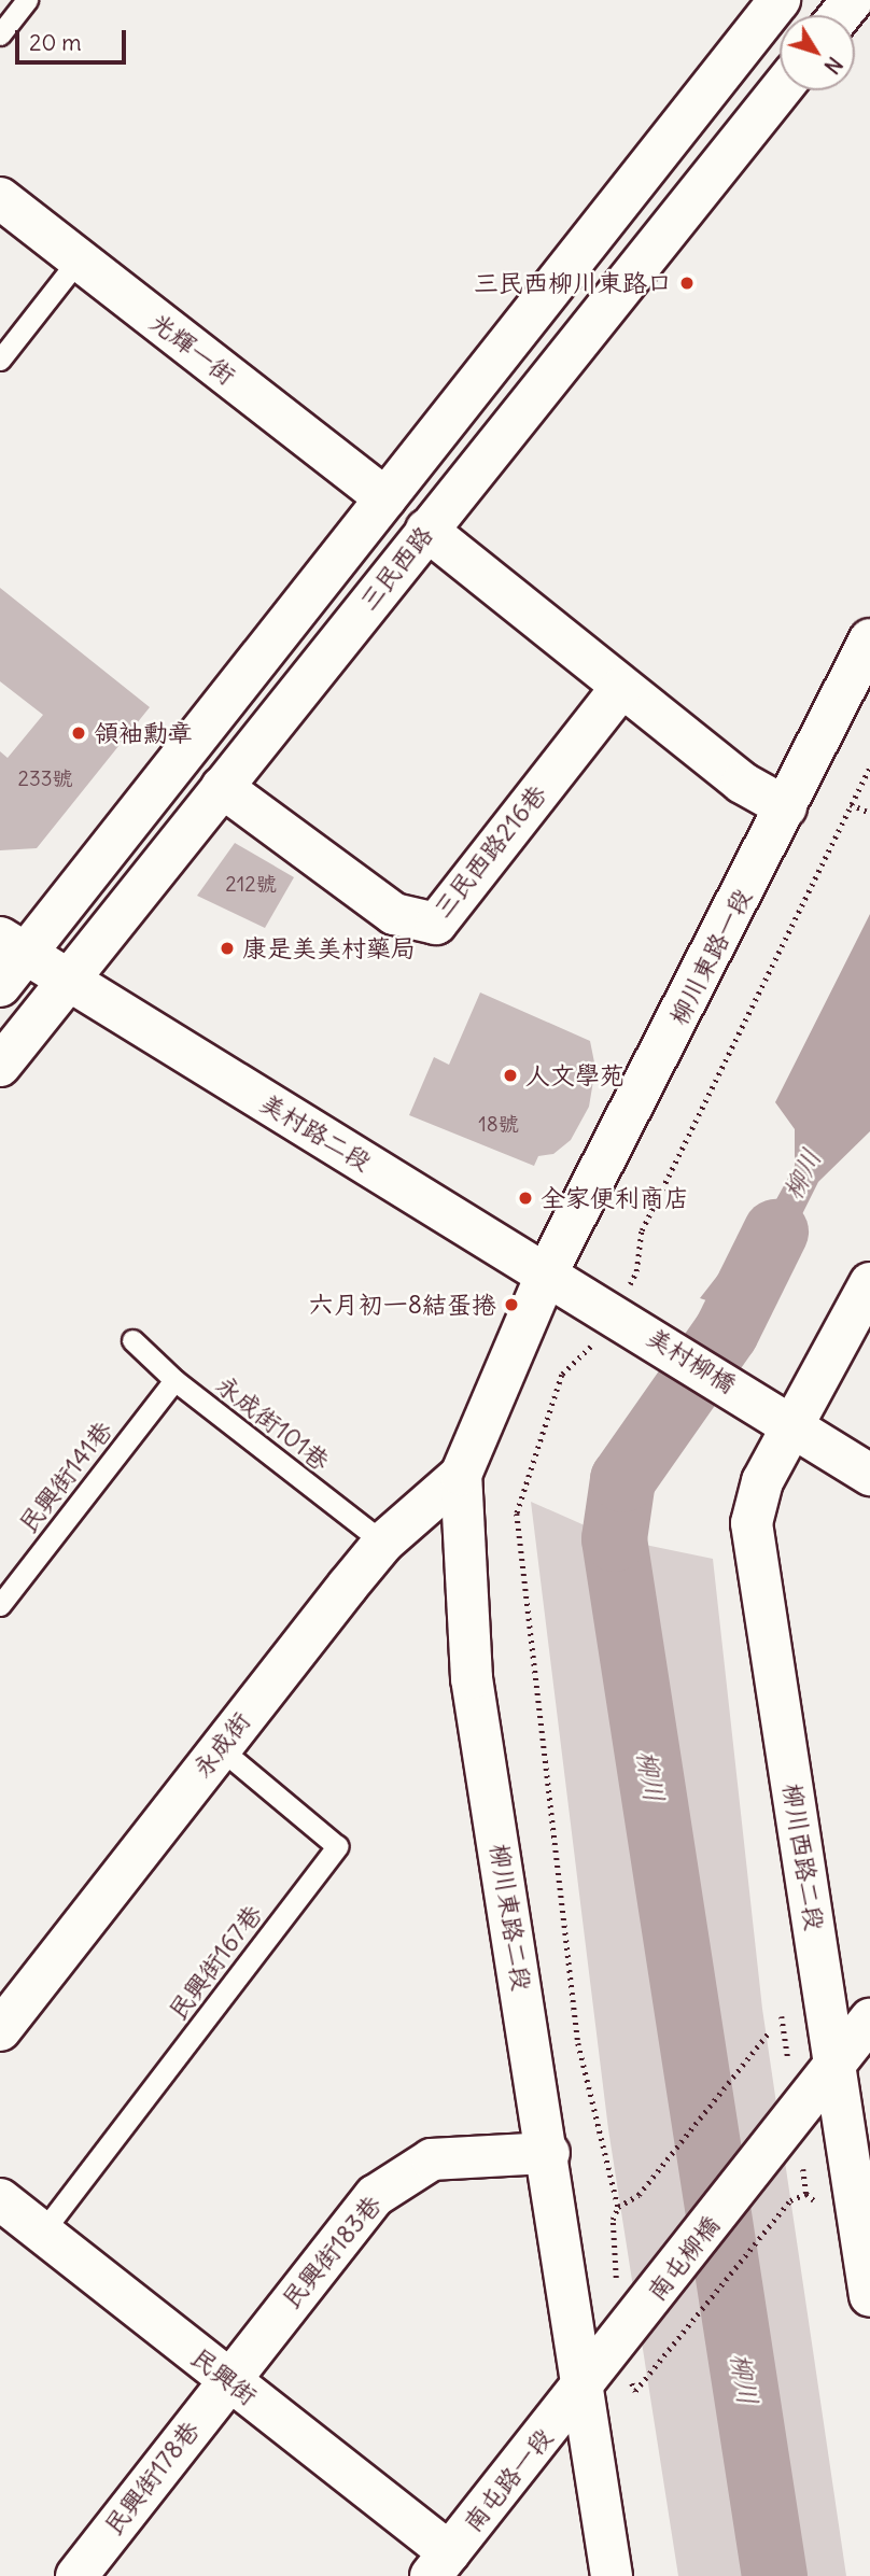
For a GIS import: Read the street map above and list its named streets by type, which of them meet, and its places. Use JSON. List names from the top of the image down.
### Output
{
  "streets": {
    "street": [
      "光輝一街",
      "三民西路",
      "三民西路216巷",
      "柳川東路一段",
      "美村路二段",
      "美村柳橋",
      "永成街",
      "柳川西路二段",
      "柳川東路二段",
      "民興街183巷",
      "南屯柳橋",
      "民興街",
      "民興街178巷",
      "南屯路一段"
    ],
    "lane": ["永成街101巷", "民興街141巷", "民興街167巷"]
  },
  "crossings": [
    ["光輝一街", "三民西路"],
    ["三民西路", "三民西路216巷"],
    ["三民西路", "美村路二段"],
    ["柳川東路一段", "美村路二段"],
    ["柳川東路一段", "柳川東路二段"],
    ["美村路二段", "美村柳橋"],
    ["美村路二段", "柳川東路二段"],
    ["美村柳橋", "柳川西路二段"],
    ["永成街101巷", "民興街141巷"],
    ["永成街101巷", "永成街"],
    ["永成街", "柳川東路二段"],
    ["永成街", "民興街167巷"],
    ["柳川西路二段", "南屯柳橋"],
    ["柳川東路二段", "民興街183巷"],
    ["柳川東路二段", "南屯柳橋"],
    ["柳川東路二段", "南屯路一段"],
    ["民興街167巷", "民興街"],
    ["民興街183巷", "民興街"],
    ["民興街183巷", "民興街178巷"],
    ["南屯柳橋", "南屯路一段"],
    ["民興街", "民興街178巷"],
    ["民興街", "南屯路一段"]
  ],
  "water": ["柳川"],
  "places": [
    "三民西柳川東路口",
    "領袖勳章",
    "康是美美村藥局",
    "人文學苑",
    "全家便利商店",
    "六月初一8結蛋捲"
  ],
  "house_numbers": ["233號", "212號", "18號"],
  "scale_bar": "20 m",
  "north": "bottom right"
}
